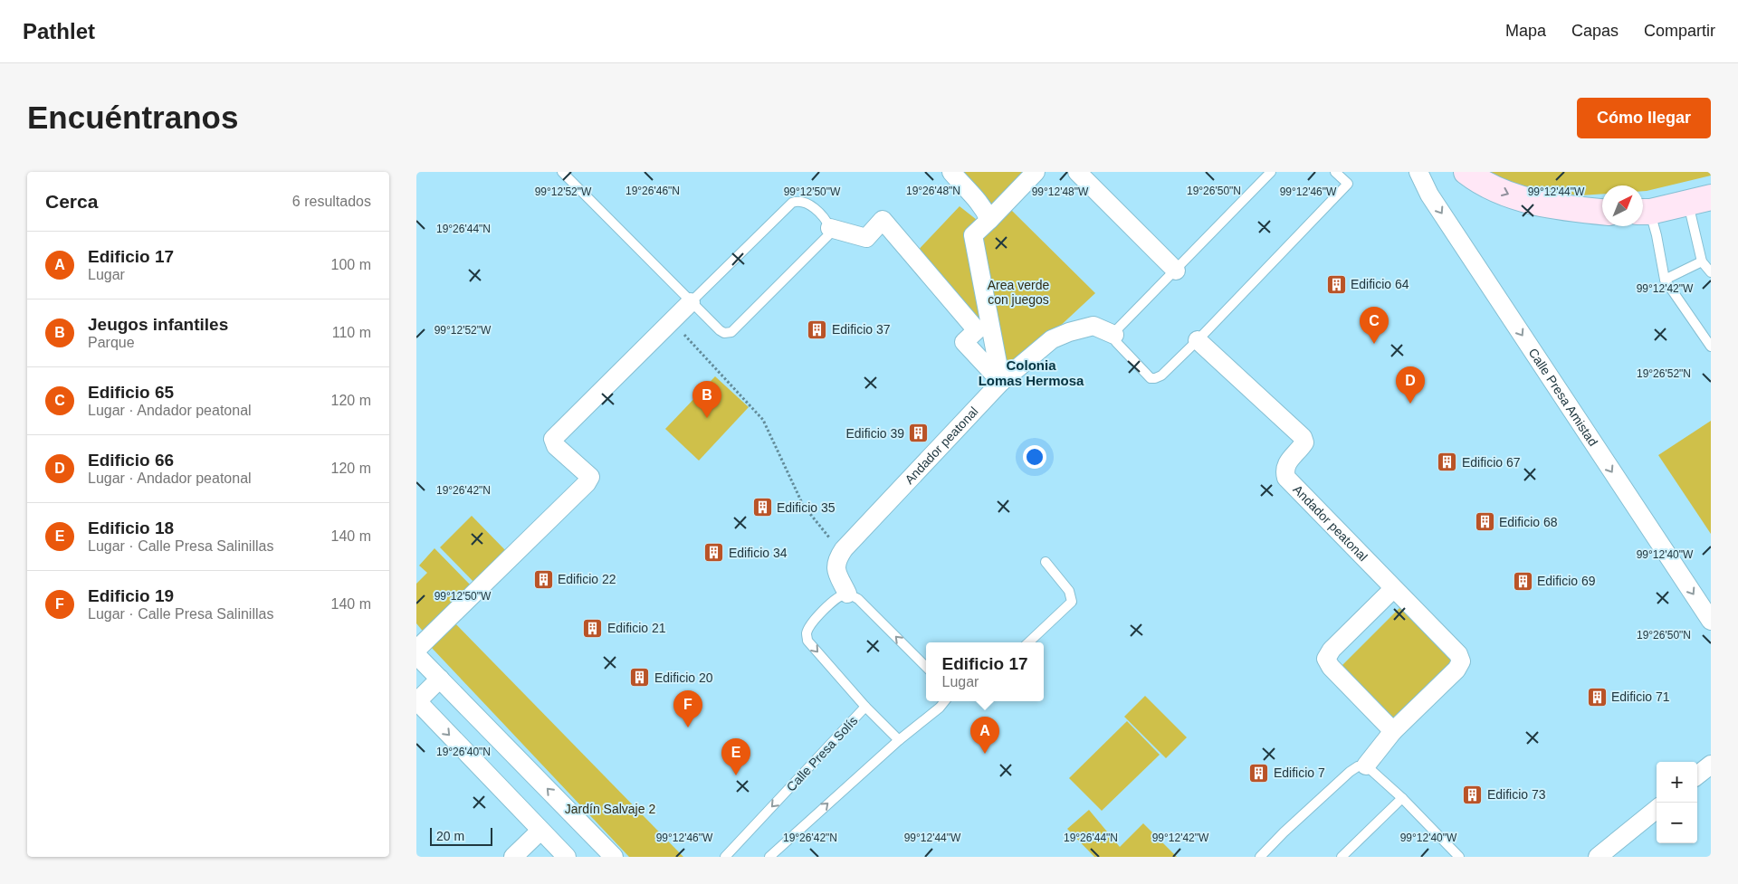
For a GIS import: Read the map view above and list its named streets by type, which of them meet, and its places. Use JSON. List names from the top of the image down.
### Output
{
  "streets": {
    "street": ["Calle Presa Amistad", "Andador peatonal"],
    "lane": ["Calle Presa Solís"]
  },
  "crossings": [
    ["Andador peatonal", "Calle Presa Solís"]
  ],
  "one_way": ["Calle Presa Amistad"],
  "districts": ["Colonia Lomas Hermosa"],
  "parks": ["Area verde con juegos", "Jardín Salvaje 2"],
  "places": {
    "building": [
      "Edificio 64",
      "Edificio 37",
      "Edificio 39",
      "Edificio 67",
      "Edificio 35",
      "Edificio 68",
      "Edificio 34",
      "Edificio 22",
      "Edificio 69",
      "Edificio 21",
      "Edificio 20",
      "Edificio 71",
      "Edificio 7",
      "Edificio 73"
    ]
  },
  "scale_bar": "20 m",
  "north": "top right",
  "page": {
    "header": "Pathlet",
    "nav": ["Mapa", "Capas", "Compartir"],
    "buttons": "Cómo llegar",
    "title": "Encuéntranos",
    "heading": ["Cerca", "6 resultados"],
    "list": [
      {
        "mark": "A",
        "name": "Edificio 17",
        "note": "Lugar",
        "value": "100 m"
      },
      {
        "mark": "B",
        "name": "Jeugos infantiles",
        "note": "Parque",
        "value": "110 m"
      },
      {
        "mark": "C",
        "name": "Edificio 65",
        "note": "Lugar · Andador peatonal",
        "value": "120 m"
      },
      {
        "mark": "D",
        "name": "Edificio 66",
        "note": "Lugar · Andador peatonal",
        "value": "120 m"
      },
      {
        "mark": "E",
        "name": "Edificio 18",
        "note": "Lugar · Calle Presa Salinillas",
        "value": "140 m"
      },
      {
        "mark": "F",
        "name": "Edificio 19",
        "note": "Lugar · Calle Presa Salinillas",
        "value": "140 m"
      }
    ],
    "pins": [
      "C",
      "D",
      "B",
      "F",
      "A",
      "E"
    ],
    "popup": ["Edificio 17", "Lugar"],
    "map_buttons": ["+", "−"],
    "scale": "20 m"
  },
  "coordinates": [
    "19°26'46\"N",
    "19°26'48\"N",
    "19°26'50\"N",
    "99°12'52\"W",
    "99°12'50\"W",
    "99°12'46\"W",
    "99°12'48\"W",
    "99°12'44\"W",
    "19°26'44\"N",
    "99°12'42\"W",
    "19°26'52\"N",
    "19°26'42\"N",
    "99°12'40\"W",
    "19°26'40\"N"
  ]
}
